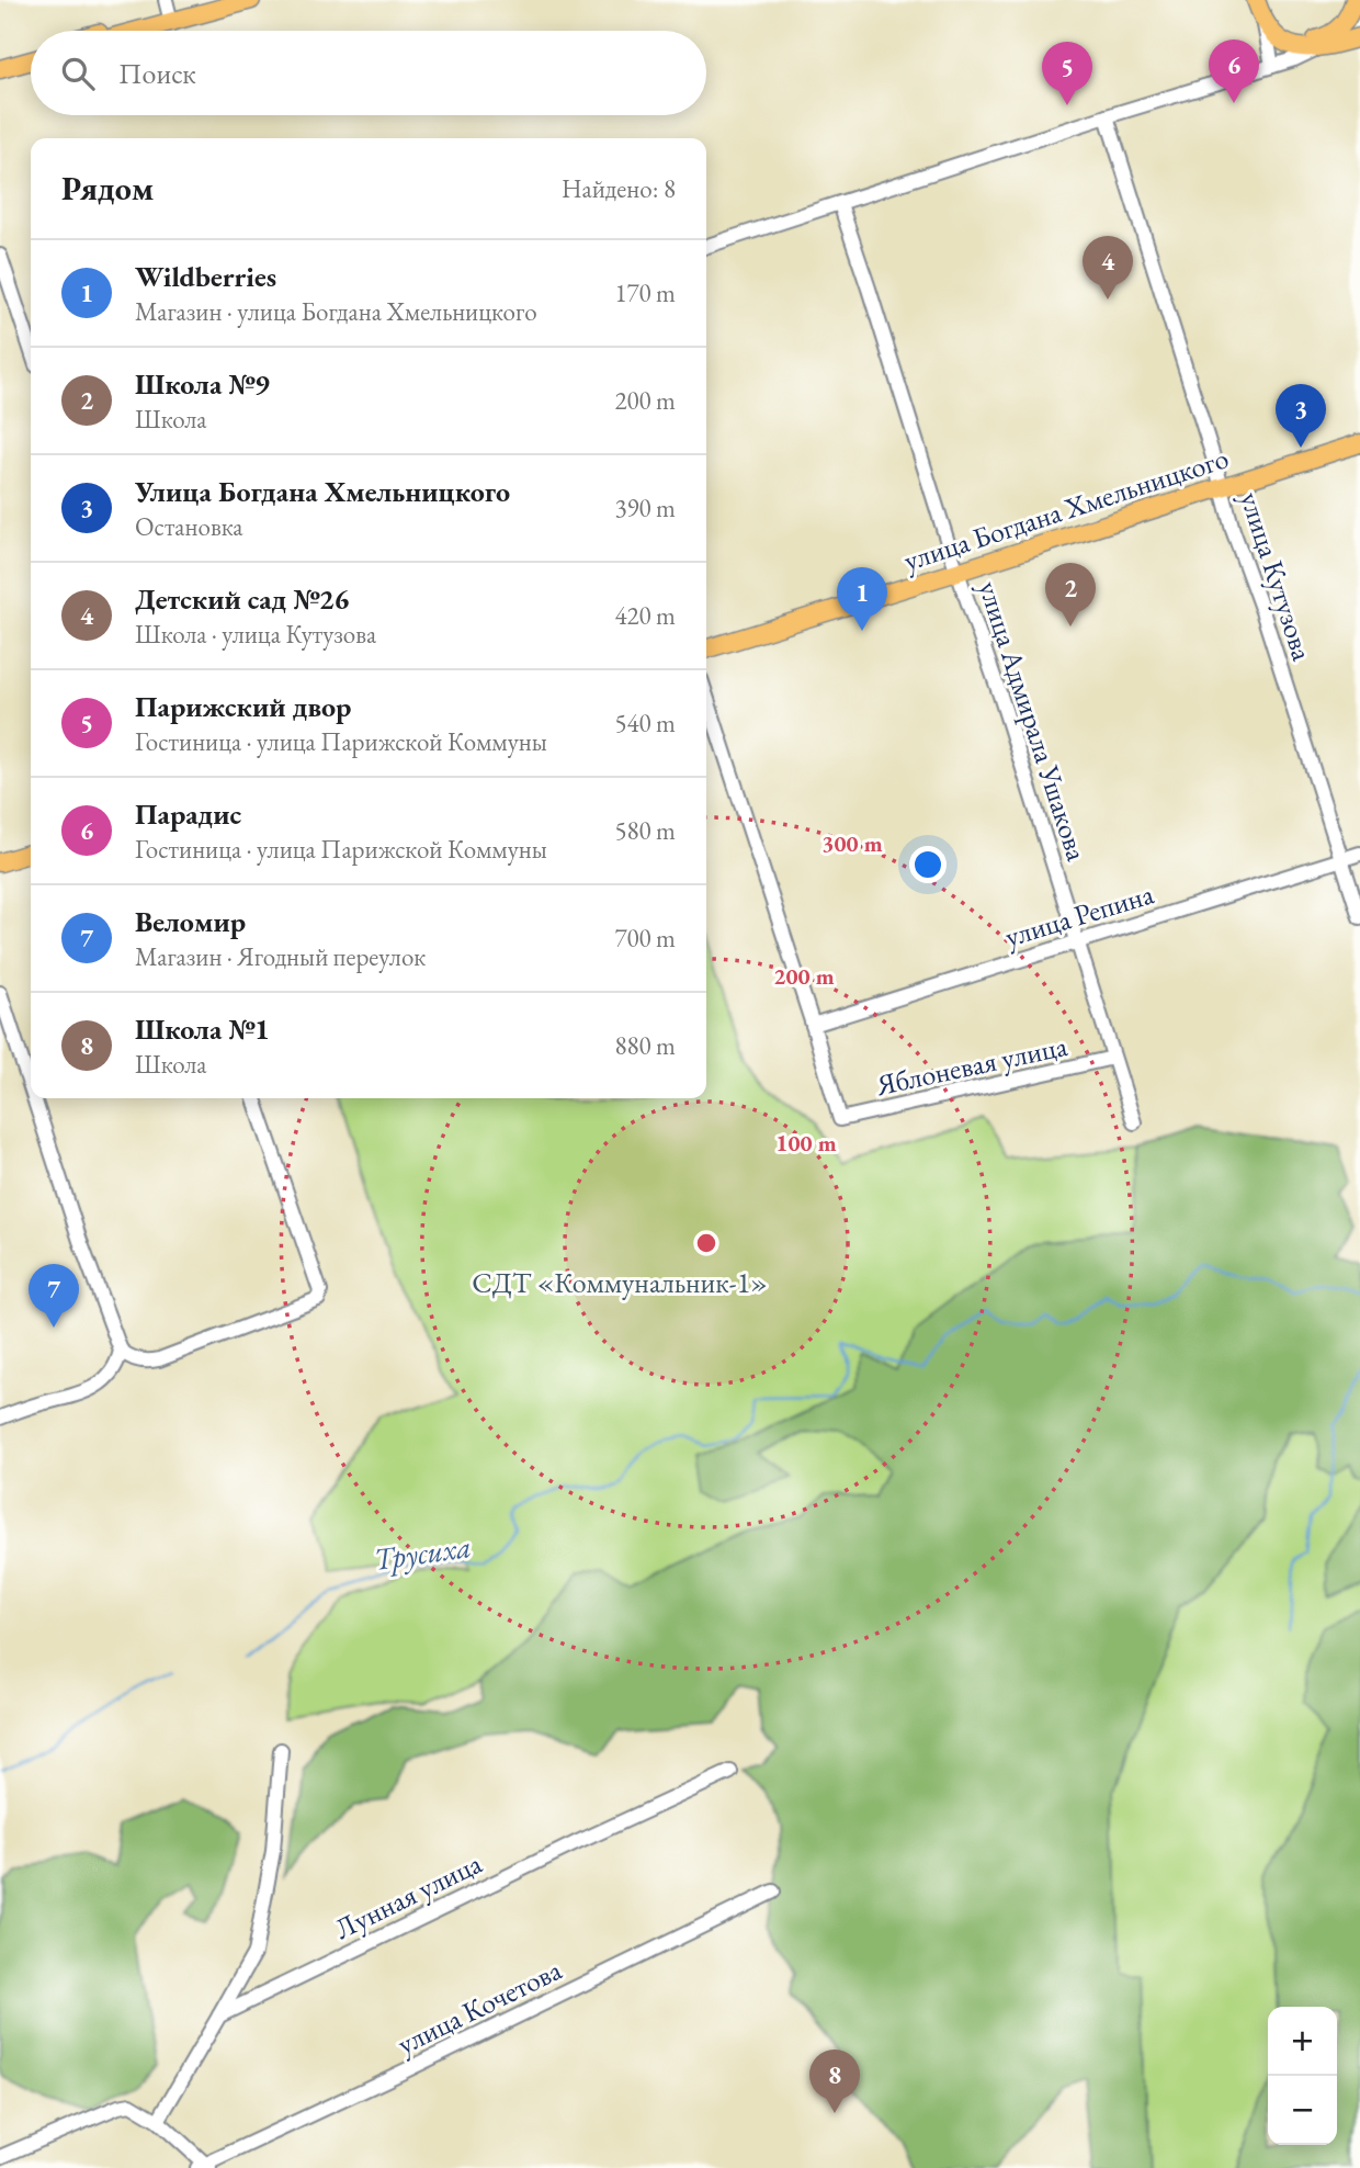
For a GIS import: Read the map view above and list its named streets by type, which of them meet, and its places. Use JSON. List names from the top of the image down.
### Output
{
  "streets": {
    "main road": ["улица Богдана Хмельницкого"],
    "street": [
      "улица Кутузова",
      "улица Адмирала Ушакова",
      "улица Репина",
      "Яблоневая улица",
      "Лунная улица",
      "улица Кочетова"
    ]
  },
  "crossings": [
    ["улица Богдана Хмельницкого", "улица Кутузова"],
    ["улица Богдана Хмельницкого", "улица Адмирала Ушакова"],
    ["улица Кутузова", "улица Репина"],
    ["улица Адмирала Ушакова", "улица Репина"],
    ["улица Адмирала Ушакова", "Яблоневая улица"],
    ["улица Репина", "Яблоневая улица"]
  ],
  "water": ["Трусиха"],
  "parks": ["СДТ «Коммунальник-1»"],
  "page": {
    "search": "Поиск",
    "pins": [
      "6",
      "5",
      "4",
      "3",
      "2",
      "1",
      "7",
      "8"
    ],
    "heading": ["Рядом", "Найдено: 8"],
    "list": [
      {
        "mark": "1",
        "name": "Wildberries",
        "note": "Магазин · улица Богдана Хмельницкого",
        "value": "170 m"
      },
      {
        "mark": "2",
        "name": "Школа №9",
        "note": "Школа",
        "value": "200 m"
      },
      {
        "mark": "3",
        "name": "Улица Богдана Хмельницкого",
        "note": "Остановка",
        "value": "390 m"
      },
      {
        "mark": "4",
        "name": "Детский сад №26",
        "note": "Школа · улица Кутузова",
        "value": "420 m"
      },
      {
        "mark": "5",
        "name": "Парижский двор",
        "note": "Гостиница · улица Парижской Коммуны",
        "value": "540 m"
      },
      {
        "mark": "6",
        "name": "Парадис",
        "note": "Гостиница · улица Парижской Коммуны",
        "value": "580 m"
      },
      {
        "mark": "7",
        "name": "Веломир",
        "note": "Магазин · Ягодный переулок",
        "value": "700 m"
      },
      {
        "mark": "8",
        "name": "Школа №1",
        "note": "Школа",
        "value": "880 m"
      }
    ],
    "map_buttons": ["+", "−"]
  },
  "rings": ["300 m", "200 m", "100 m"]
}
